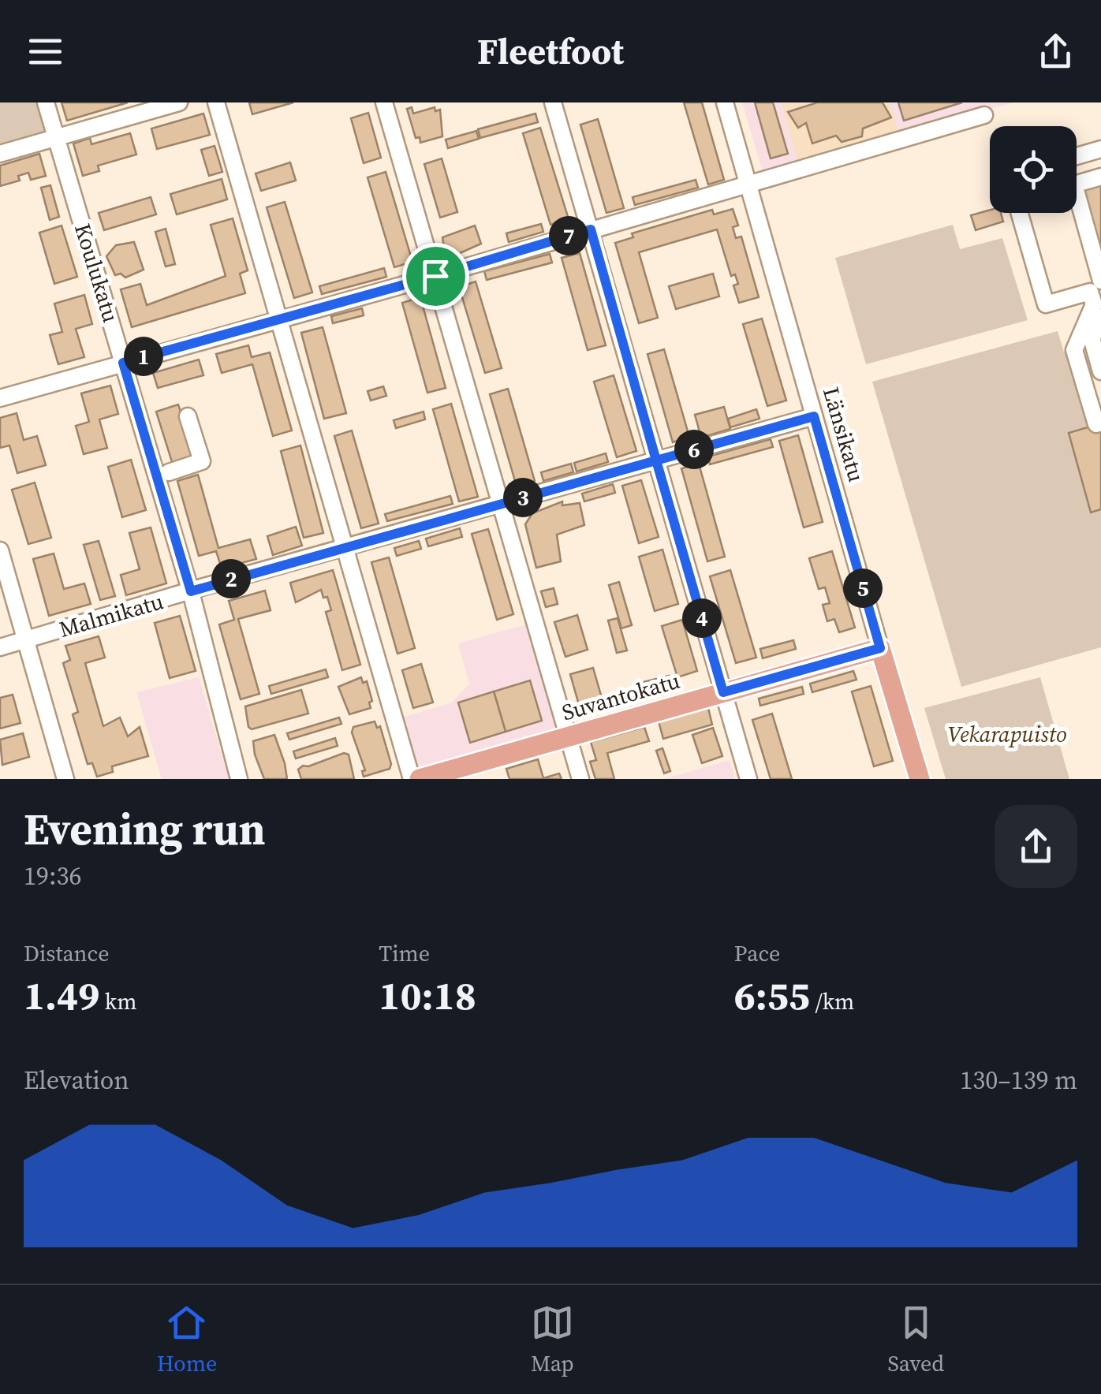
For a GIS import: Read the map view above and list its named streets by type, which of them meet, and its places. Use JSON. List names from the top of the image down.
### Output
{
  "streets": {
    "main road": ["Länsikatu", "Suvantokatu"],
    "street": ["Koulukatu", "Malmikatu"]
  },
  "crossings": [
    ["Koulukatu", "Malmikatu"],
    ["Länsikatu", "Malmikatu"],
    ["Länsikatu", "Suvantokatu"]
  ],
  "parks": ["Vekarapuisto"],
  "page": {
    "header": "Fleetfoot",
    "pins": [
      "7",
      "1",
      "6",
      "3",
      "2",
      "5",
      "4"
    ],
    "heading": ["Evening run", "19:36"],
    "stats": [
      ["Distance", "1.49 km"],
      ["Time", "10:18"],
      ["Pace", "6:55 /km"]
    ],
    "chart": ["Elevation", "130–139 m"],
    "tabs": ["Home", "Map", "Saved"]
  }
}
